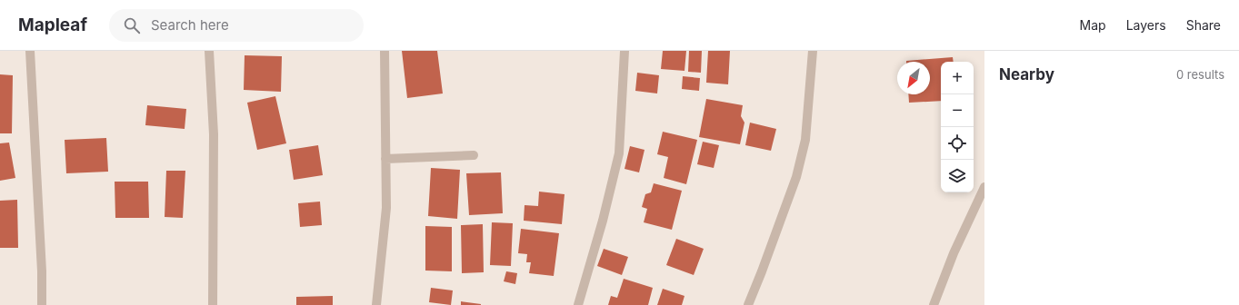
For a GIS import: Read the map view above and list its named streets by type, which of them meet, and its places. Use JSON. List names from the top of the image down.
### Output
{
  "north": "bottom left",
  "page": {
    "header": "Mapleaf",
    "search": "Search here",
    "nav": ["Map", "Layers", "Share"],
    "heading": ["Nearby", "0 results"],
    "map_buttons": ["+", "−"]
  }
}
